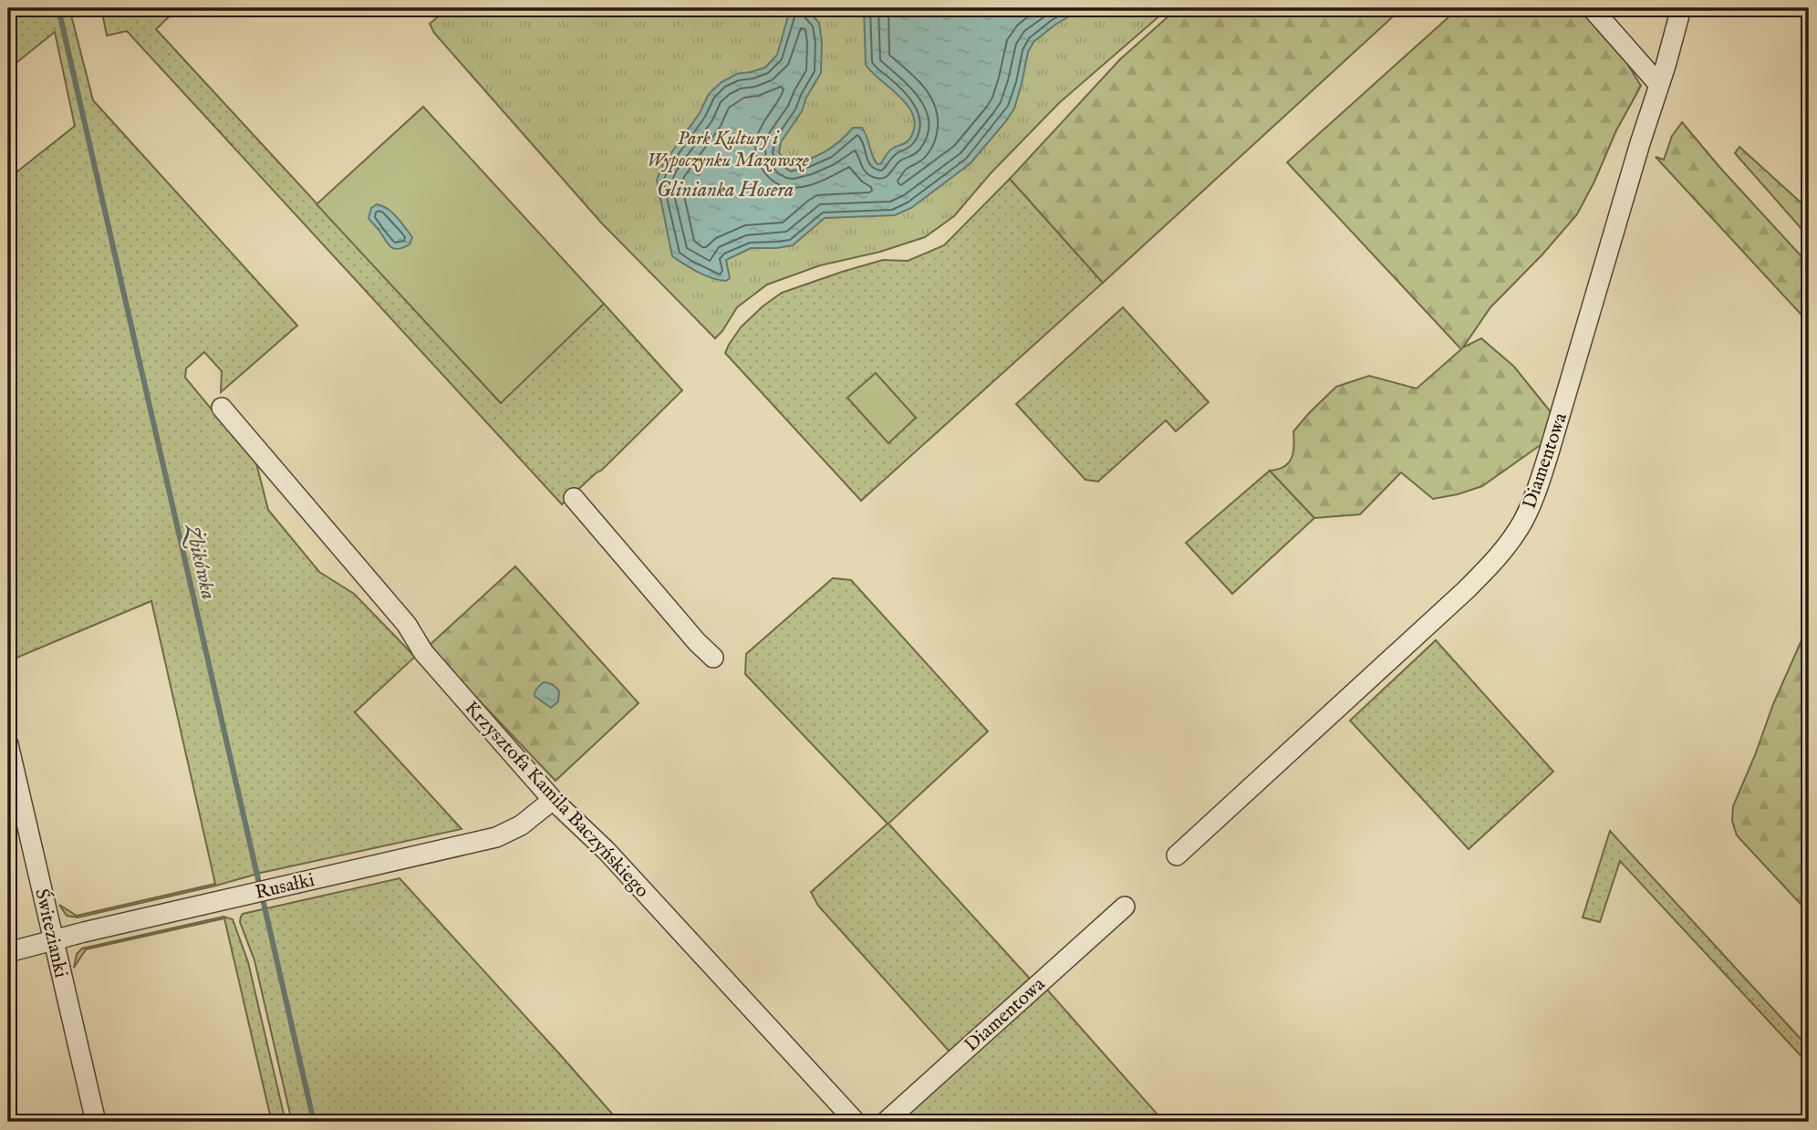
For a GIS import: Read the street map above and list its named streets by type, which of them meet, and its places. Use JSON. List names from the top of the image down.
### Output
{
  "streets": {
    "street": [
      "Diamentowa",
      "Krzysztofa Kamila Baczyńskiego",
      "Rusałki",
      "Świtezianki"
    ]
  },
  "crossings": [
    ["Krzysztofa Kamila Baczyńskiego", "Rusałki"],
    ["Rusałki", "Świtezianki"]
  ],
  "water": ["Glinianka Hosera", "Żbikówka"],
  "parks": ["Park Kultury i Wypoczynku Mazowsze"]
}
